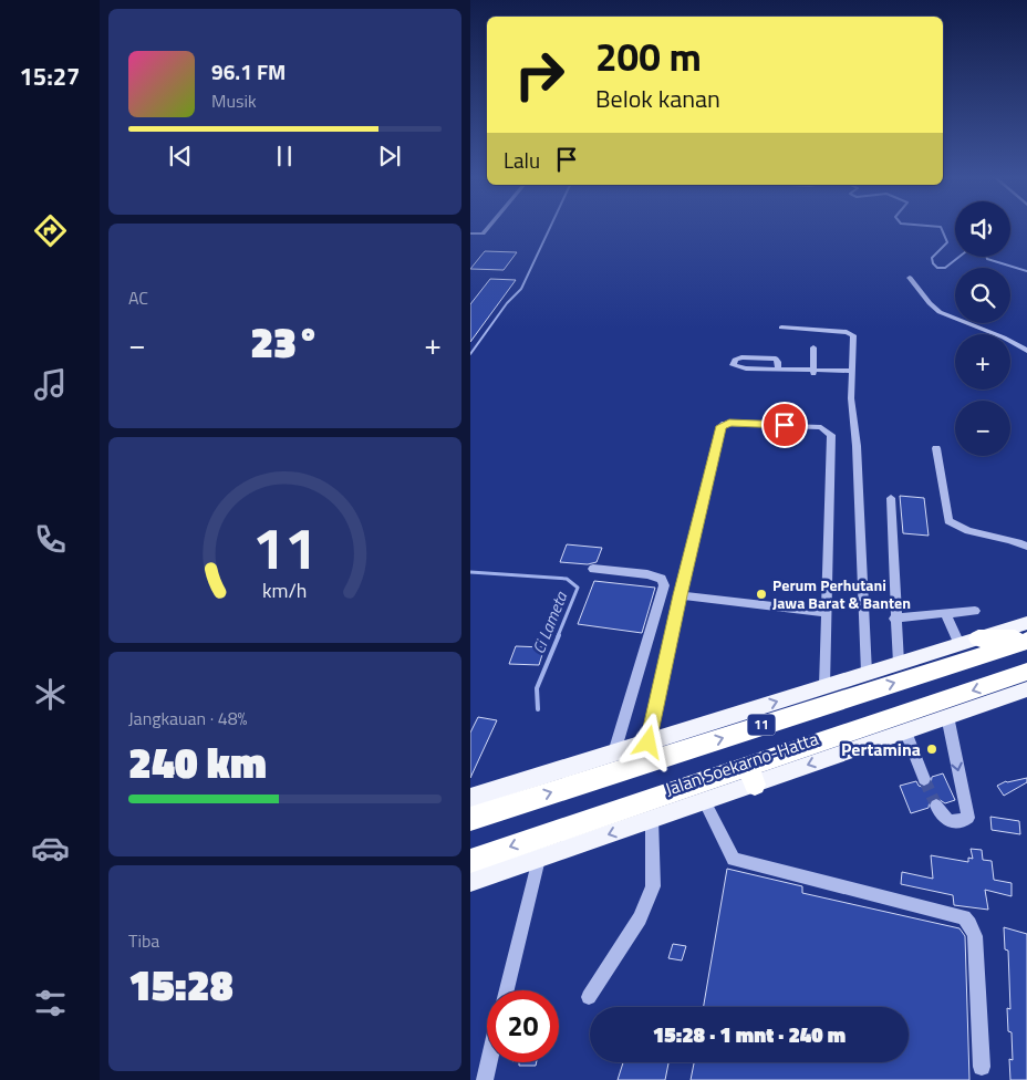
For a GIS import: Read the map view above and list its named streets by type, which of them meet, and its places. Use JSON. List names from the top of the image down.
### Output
{
  "streets": {
    "highway": ["11", "Jalan Soekarno-Hatta"]
  },
  "water": ["Ci Lameta"],
  "places": ["Perum Perhutani Jawa Barat & Banten", "Pertamina"],
  "page": {
    "tabs": "15:27",
    "turn": ["200 m", "Belok kanan"],
    "song": ["96.1 FM", "Musik"],
    "then": "Lalu",
    "map_buttons": ["+", "−"],
    "tile": [
      "AC",
      ["Jangkauan · 48%", "240 km"],
      ["Tiba", "15:28"]
    ],
    "heat": ["−", "23°", "+"],
    "limit": "20",
    "trip": "15:28 · 1 mnt · 240 m",
    "gauge": ["11", "km/h"]
  }
}
